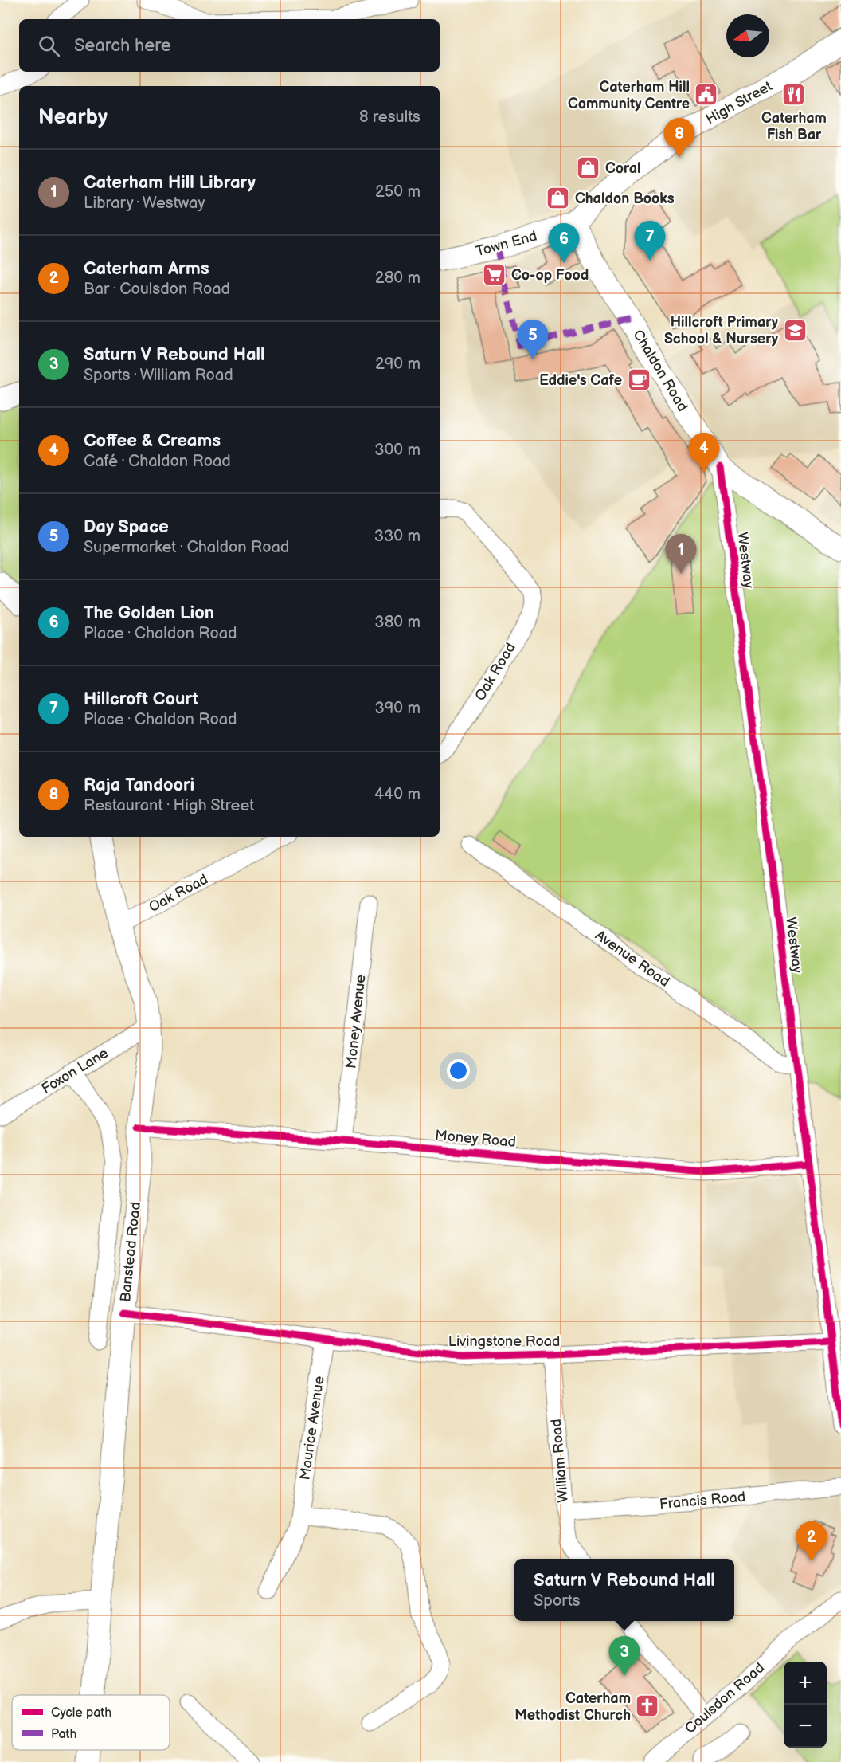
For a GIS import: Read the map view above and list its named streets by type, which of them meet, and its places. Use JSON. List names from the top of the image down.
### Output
{
  "streets": {
    "main road": [
      "High Street",
      "Town End",
      "Chaldon Road",
      "Banstead Road"
    ],
    "street": [
      "Westway",
      "Oak Road",
      "Avenue Road",
      "Money Avenue",
      "Foxon Lane",
      "Money Road",
      "Livingstone Road",
      "Maurice Avenue",
      "William Road",
      "Francis Road",
      "Coulsdon Road"
    ]
  },
  "crossings": [
    ["High Street", "Town End"],
    ["High Street", "Chaldon Road"],
    ["Town End", "Chaldon Road"],
    ["Chaldon Road", "Westway"],
    ["Westway", "Avenue Road"],
    ["Westway", "Money Road"],
    ["Westway", "Livingstone Road"],
    ["Oak Road", "Banstead Road"],
    ["Money Avenue", "Money Road"],
    ["Foxon Lane", "Banstead Road"],
    ["Money Road", "Banstead Road"],
    ["Banstead Road", "Livingstone Road"],
    ["Livingstone Road", "Maurice Avenue"],
    ["Livingstone Road", "William Road"],
    ["William Road", "Francis Road"]
  ],
  "places": {
    "public building": ["Caterham Hill Community Centre"],
    "restaurant": ["Caterham Fish Bar"],
    "shop": ["Coral", "Chaldon Books"],
    "supermarket": ["Co-op Food"],
    "school or university": ["Hillcroft Primary School & Nursery"],
    "cafe": ["Eddie's Cafe"],
    "church": ["Caterham Methodist Church"]
  },
  "legend": ["Cycle path", "Path"],
  "north": "left",
  "page": {
    "search": "Search here",
    "heading": ["Nearby", "8 results"],
    "pins": [
      "8",
      "7",
      "6",
      "5",
      "4",
      "1",
      "2",
      "3"
    ],
    "list": [
      {
        "mark": "1",
        "name": "Caterham Hill Library",
        "note": "Library · Westway",
        "value": "250 m"
      },
      {
        "mark": "2",
        "name": "Caterham Arms",
        "note": "Bar · Coulsdon Road",
        "value": "280 m"
      },
      {
        "mark": "3",
        "name": "Saturn V Rebound Hall",
        "note": "Sports · William Road",
        "value": "290 m"
      },
      {
        "mark": "4",
        "name": "Coffee & Creams",
        "note": "Café · Chaldon Road",
        "value": "300 m"
      },
      {
        "mark": "5",
        "name": "Day Space",
        "note": "Supermarket · Chaldon Road",
        "value": "330 m"
      },
      {
        "mark": "6",
        "name": "The Golden Lion",
        "note": "Place · Chaldon Road",
        "value": "380 m"
      },
      {
        "mark": "7",
        "name": "Hillcroft Court",
        "note": "Place · Chaldon Road",
        "value": "390 m"
      },
      {
        "mark": "8",
        "name": "Raja Tandoori",
        "note": "Restaurant · High Street",
        "value": "440 m"
      }
    ],
    "popup": ["Saturn V Rebound Hall", "Sports"],
    "map_buttons": ["+", "−"]
  }
}
